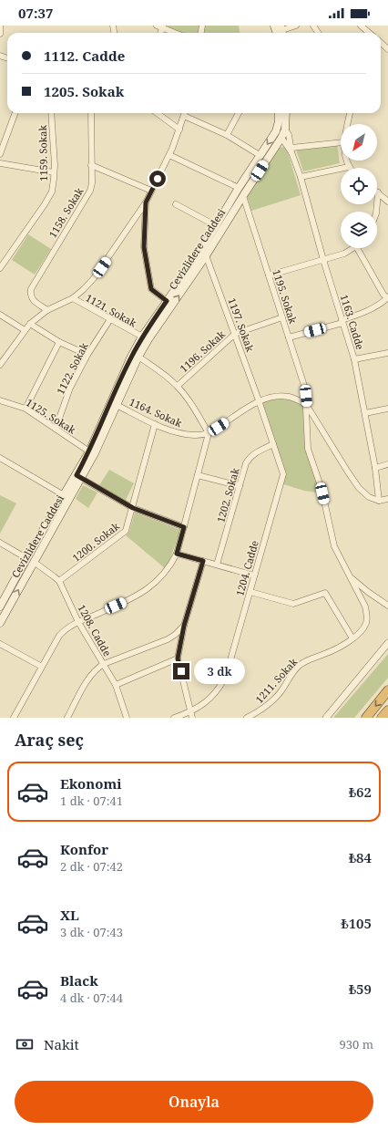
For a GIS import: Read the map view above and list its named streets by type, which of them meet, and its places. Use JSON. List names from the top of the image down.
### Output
{
  "streets": {
    "main road": ["Cevizlidere Caddesi"],
    "street": [
      "1159. Sokak",
      "1158. Sokak",
      "1195. Sokak",
      "1121. Sokak",
      "1163. Cadde",
      "1197. Sokak",
      "1196. Sokak",
      "1122. Sokak",
      "1164. Sokak",
      "1125. Sokak",
      "1202. Sokak",
      "1200. Sokak",
      "1204. Cadde",
      "1208. Cadde",
      "1211. Sokak"
    ]
  },
  "crossings": [
    ["Cevizlidere Caddesi", "1195. Sokak"],
    ["Cevizlidere Caddesi", "1121. Sokak"],
    ["Cevizlidere Caddesi", "1163. Cadde"],
    ["Cevizlidere Caddesi", "1197. Sokak"],
    ["Cevizlidere Caddesi", "1164. Sokak"],
    ["Cevizlidere Caddesi", "1125. Sokak"],
    ["Cevizlidere Caddesi", "1208. Cadde"],
    ["1195. Sokak", "1196. Sokak"],
    ["1195. Sokak", "1164. Sokak"],
    ["1195. Sokak", "1211. Sokak"],
    ["1121. Sokak", "1122. Sokak"],
    ["1197. Sokak", "1196. Sokak"],
    ["1197. Sokak", "1164. Sokak"],
    ["1197. Sokak", "1204. Cadde"],
    ["1122. Sokak", "1125. Sokak"],
    ["1164. Sokak", "1200. Sokak"],
    ["1164. Sokak", "1204. Cadde"],
    ["1202. Sokak", "1204. Cadde"],
    ["1200. Sokak", "1208. Cadde"]
  ],
  "north": "bottom left",
  "page": {
    "status": "07:37",
    "banner": ["1112. Cadde", "1205. Sokak"],
    "bubble": "3 dk",
    "heading": "Araç seç",
    "list": [
      {
        "name": "Ekonomi",
        "note": "1 dk · 07:41",
        "value": "₺62"
      },
      {
        "name": "Konfor",
        "note": "2 dk · 07:42",
        "value": "₺84"
      },
      {
        "name": "XL",
        "note": "3 dk · 07:43",
        "value": "₺105"
      },
      {
        "name": "Black",
        "note": "4 dk · 07:44",
        "value": "₺59"
      }
    ],
    "pay": ["Nakit", "930 m"],
    "buttons": "Onayla"
  }
}
